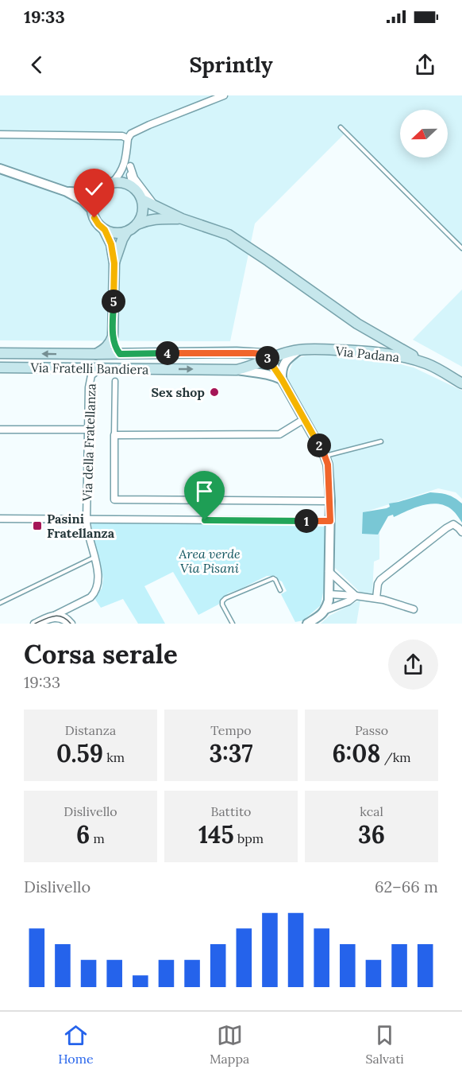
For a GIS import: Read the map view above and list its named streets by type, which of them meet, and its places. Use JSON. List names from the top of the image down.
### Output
{
  "streets": {
    "main road": ["Via Padana", "Via Fratelli Bandiera"],
    "street": ["Via della Fratellanza"]
  },
  "crossings": [
    ["Via Padana", "Via Fratelli Bandiera"],
    ["Via Fratelli Bandiera", "Via della Fratellanza"]
  ],
  "parks": ["Area verde Via Pisani"],
  "places": {
    "other": ["Sex shop"],
    "transit": ["Pasini Fratellanza"]
  },
  "north": "left",
  "page": {
    "status": "19:33",
    "header": "Sprintly",
    "pins": [
      "5",
      "4",
      "3",
      "2",
      "1"
    ],
    "heading": ["Corsa serale", "19:33"],
    "stats": [
      ["Distanza", "0.59 km"],
      ["Tempo", "3:37"],
      ["Passo", "6:08 /km"],
      ["Dislivello", "6 m"],
      ["Battito", "145 bpm"],
      ["kcal", "36"]
    ],
    "chart": ["Dislivello", "62–66 m"],
    "tabs": ["Home", "Mappa", "Salvati"]
  }
}
